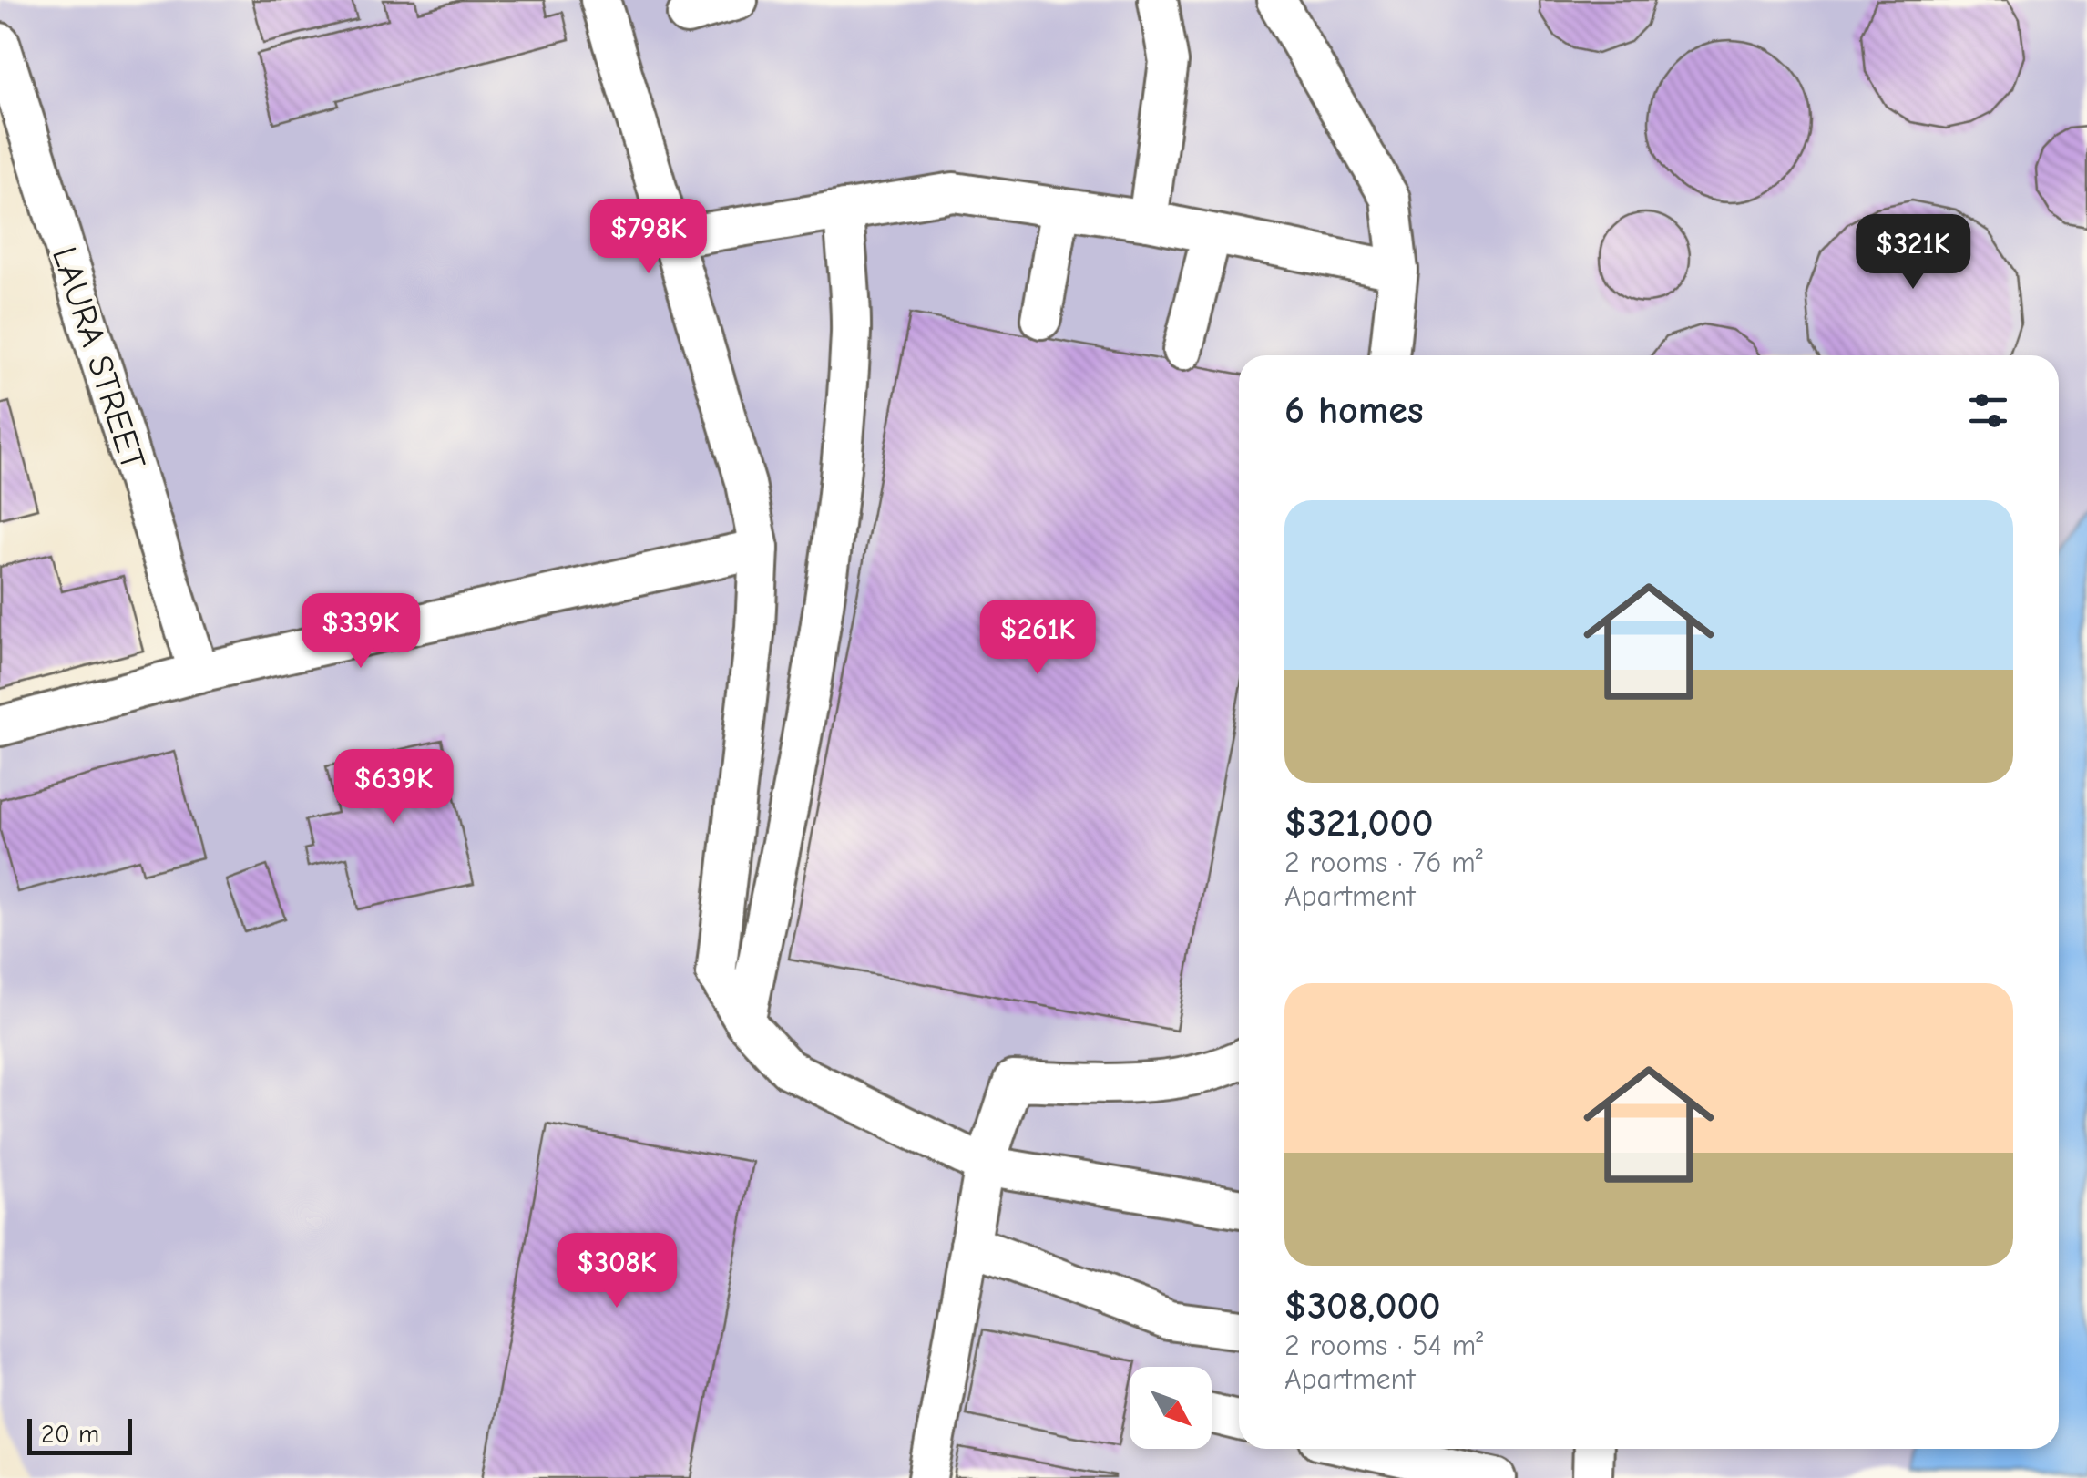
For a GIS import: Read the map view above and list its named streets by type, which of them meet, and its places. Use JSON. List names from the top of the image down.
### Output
{
  "streets": {
    "street": ["LAURA STREET"]
  },
  "scale_bar": "20 m",
  "north": "bottom right",
  "page": {
    "price": [
      "$798K",
      "$321K",
      "$339K",
      "$261K",
      "$639K",
      "$308K"
    ],
    "heading": "6 homes",
    "list": [
      {
        "name": "$321,000",
        "note": "2 rooms · 76 m² · Apartment"
      },
      {
        "name": "$308,000",
        "note": "2 rooms · 54 m² · Apartment"
      }
    ],
    "scale": "20 m"
  }
}
